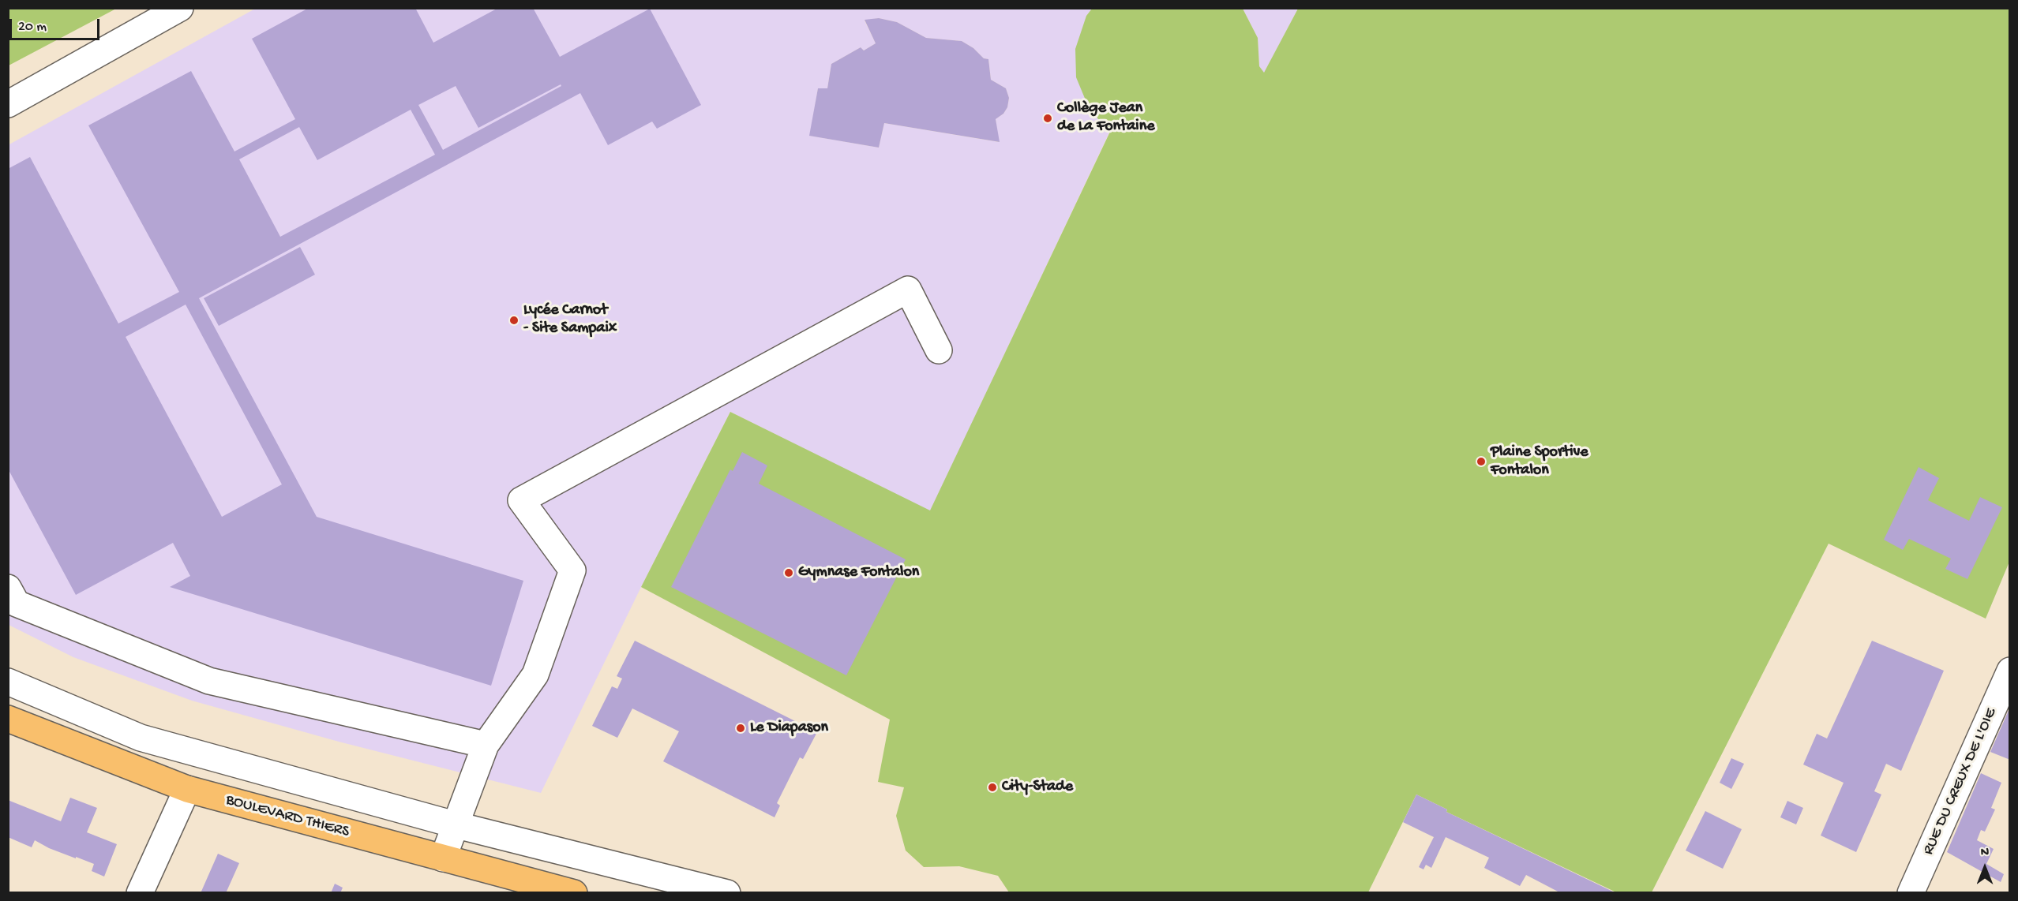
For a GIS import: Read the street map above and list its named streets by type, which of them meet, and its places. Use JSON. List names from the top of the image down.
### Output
{
  "streets": {
    "main road": ["BOULEVARD THIERS"],
    "street": ["RUE DU CREUX DE L'OIE"]
  },
  "places": [
    "Collège Jean de La Fontaine",
    "Lycée Carnot - Site Sampaix",
    "Plaine Sportive Fontalon",
    "Gymnase Fontalon",
    "Le Diapason",
    "City-Stade"
  ],
  "scale_bar": "20 m",
  "north": "top"
}
